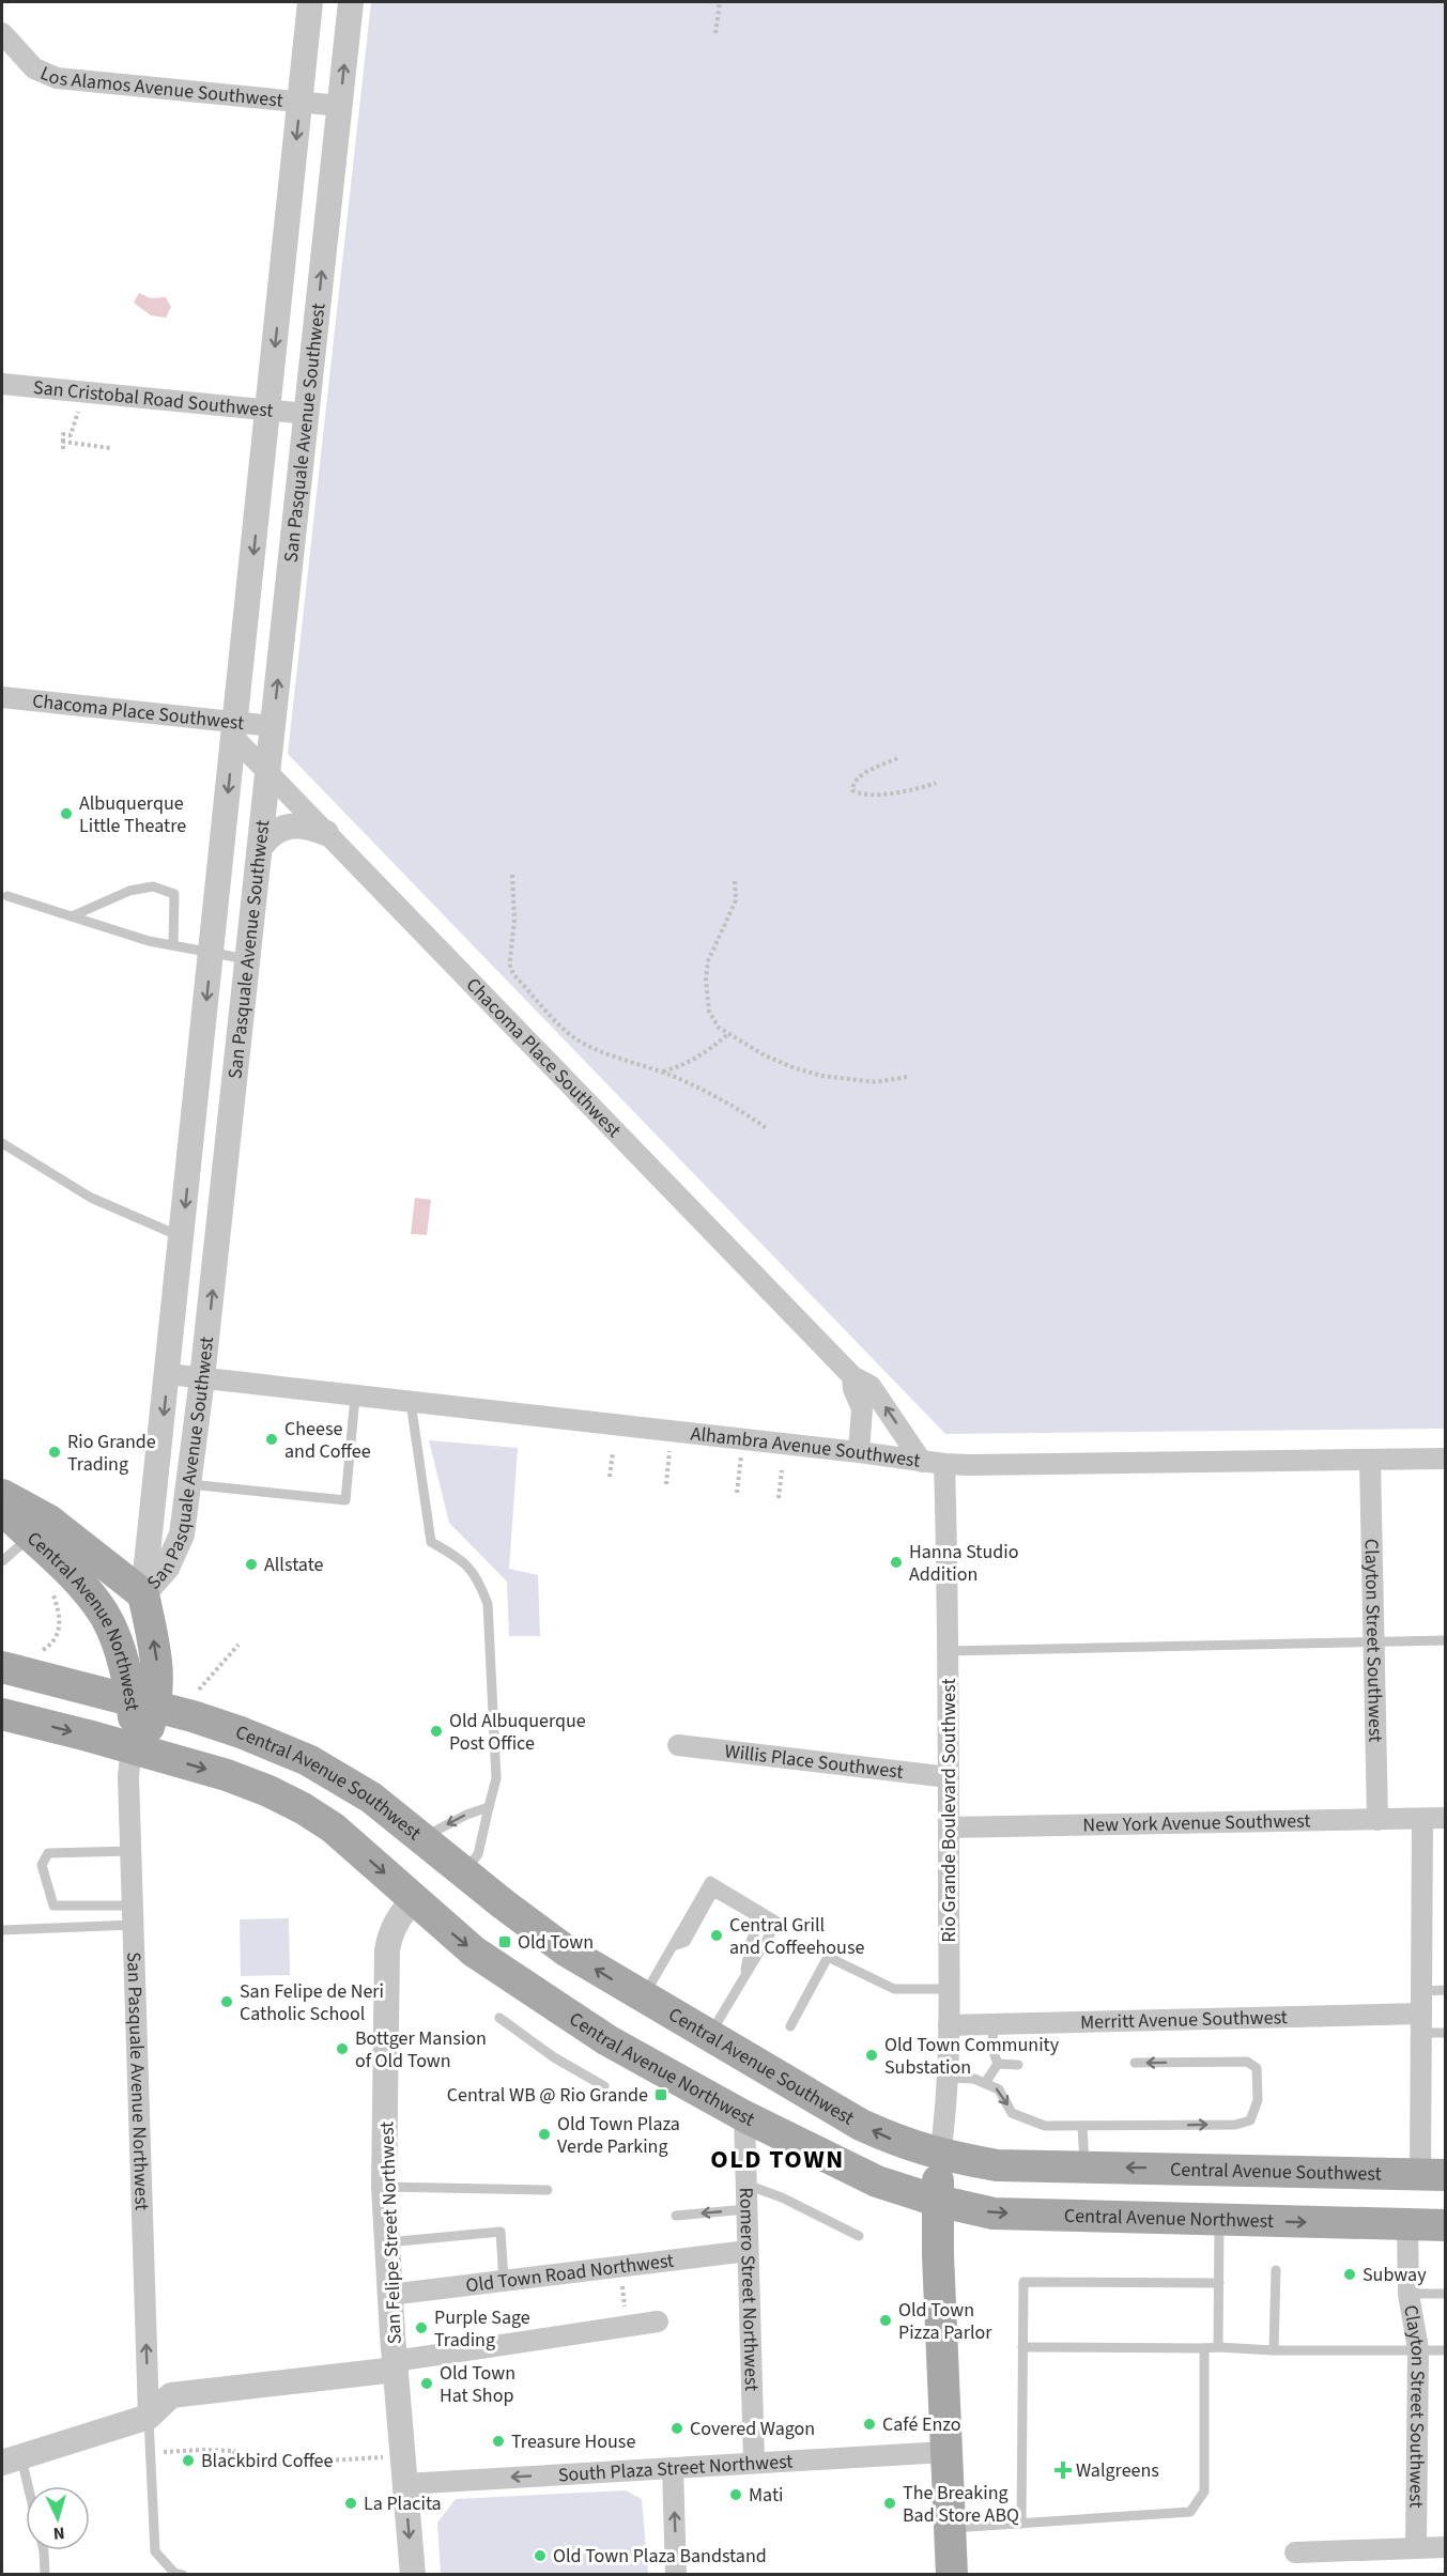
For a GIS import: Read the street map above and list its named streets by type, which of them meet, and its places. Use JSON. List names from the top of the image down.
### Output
{
  "streets": {
    "main road": ["Central Avenue Northwest", "Central Avenue Southwest"],
    "street": [
      "Los Alamos Avenue Southwest",
      "San Cristobal Road Southwest",
      "San Pasquale Avenue Southwest",
      "Chacoma Place Southwest",
      "Alhambra Avenue Southwest",
      "Clayton Street Southwest",
      "Willis Place Southwest",
      "Rio Grande Boulevard Southwest",
      "New York Avenue Southwest",
      "Merritt Avenue Southwest",
      "San Pasquale Avenue Northwest",
      "San Felipe Street Northwest",
      "Old Town Road Northwest",
      "Romero Street Northwest",
      "South Plaza Street Northwest"
    ]
  },
  "crossings": [
    ["Los Alamos Avenue Southwest", "San Pasquale Avenue Southwest"],
    ["San Cristobal Road Southwest", "San Pasquale Avenue Southwest"],
    ["San Pasquale Avenue Southwest", "Chacoma Place Southwest"],
    ["San Pasquale Avenue Southwest", "Alhambra Avenue Southwest"],
    ["San Pasquale Avenue Southwest", "Central Avenue Northwest"],
    ["Chacoma Place Southwest", "Alhambra Avenue Southwest"],
    ["Alhambra Avenue Southwest", "Clayton Street Southwest"],
    ["Alhambra Avenue Southwest", "Rio Grande Boulevard Southwest"],
    ["Central Avenue Northwest", "Clayton Street Southwest"],
    ["Central Avenue Northwest", "Central Avenue Southwest"],
    ["Central Avenue Northwest", "San Pasquale Avenue Northwest"],
    ["Central Avenue Northwest", "San Felipe Street Northwest"],
    ["Central Avenue Northwest", "Romero Street Northwest"],
    ["Clayton Street Southwest", "New York Avenue Southwest"],
    ["Willis Place Southwest", "Rio Grande Boulevard Southwest"],
    ["Central Avenue Southwest", "Rio Grande Boulevard Southwest"],
    ["Rio Grande Boulevard Southwest", "New York Avenue Southwest"],
    ["Rio Grande Boulevard Southwest", "Merritt Avenue Southwest"],
    ["San Felipe Street Northwest", "Old Town Road Northwest"],
    ["San Felipe Street Northwest", "South Plaza Street Northwest"],
    ["Old Town Road Northwest", "Romero Street Northwest"],
    ["Romero Street Northwest", "South Plaza Street Northwest"]
  ],
  "one_way": ["Central Avenue Northwest", "Central Avenue Southwest", "San Pasquale Avenue Northwest"],
  "districts": ["OLD TOWN"],
  "places": {
    "other": [
      "Albuquerque Little Theatre",
      "Cheese and Coffee",
      "Rio Grande Trading",
      "Hanna Studio Addition",
      "Allstate",
      "Old Albuquerque Post Office",
      "Central Grill and Coffeehouse",
      "San Felipe de Neri Catholic School",
      "Bottger Mansion of Old Town",
      "Old Town Community Substation",
      "Old Town Plaza Verde Parking",
      "Subway",
      "Old Town Pizza Parlor",
      "Purple Sage Trading",
      "Old Town Hat Shop",
      "Café Enzo",
      "Covered Wagon",
      "Treasure House",
      "Blackbird Coffee",
      "Mati",
      "La Placita",
      "The Breaking Bad Store ABQ",
      "Old Town Plaza Bandstand"
    ],
    "transit": ["Old Town", "Central WB @ Rio Grande"],
    "health": ["Walgreens"]
  },
  "north": "bottom"
}
